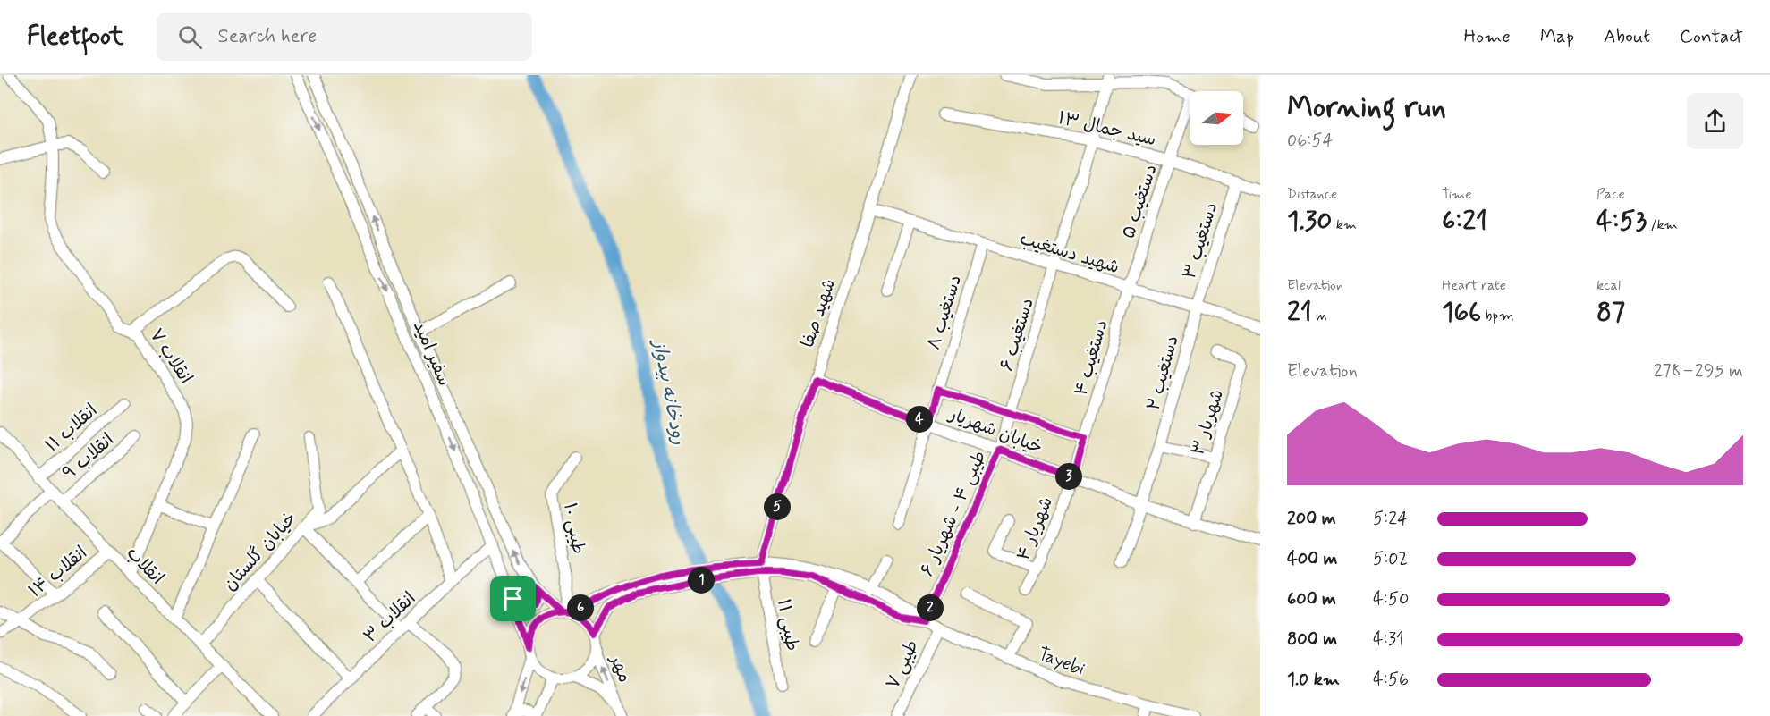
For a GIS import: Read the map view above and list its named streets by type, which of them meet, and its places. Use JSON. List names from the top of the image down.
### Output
{
  "streets": {
    "street": [
      "سید جمال ۱۳",
      "دستغیب ۵",
      "دستغیب ۳",
      "شهید دستغیب",
      "دستغیب ۸",
      "شهید صفا",
      "دستغیب ۶",
      "سفیر امید",
      "انقلاب ۷",
      "دستغیب ۴",
      "دستغیب ۲",
      "شهریار ۳",
      "انقلاب ۱۱",
      "خیابان شهریار",
      "انقلاب ۹",
      "طیبی ۴ - شهریار ۶",
      "طیبی ۱۰",
      "شهریار ۴",
      "خیابان گلستان",
      "انقلاب",
      "انقلاب ۱۴",
      "انقلاب ۳",
      "طیبی ۱۱",
      "Tayebi",
      "طیبی ۷",
      "مهر"
    ]
  },
  "crossings": [
    ["سید جمال ۱۳", "دستغیب ۵"],
    ["سید جمال ۱۳", "دستغیب ۳"],
    ["سید جمال ۱۳", "دستغیب ۶"],
    ["دستغیب ۵", "شهید دستغیب"],
    ["دستغیب ۵", "دستغیب ۴"],
    ["دستغیب ۳", "شهید دستغیب"],
    ["دستغیب ۳", "دستغیب ۲"],
    ["شهید دستغیب", "دستغیب ۸"],
    ["شهید دستغیب", "شهید صفا"],
    ["شهید دستغیب", "دستغیب ۶"],
    ["شهید دستغیب", "دستغیب ۴"],
    ["شهید دستغیب", "دستغیب ۲"],
    ["دستغیب ۸", "خیابان شهریار"],
    ["شهید صفا", "خیابان شهریار"],
    ["شهید صفا", "طیبی ۱۱"],
    ["شهید صفا", "Tayebi"],
    ["دستغیب ۶", "خیابان شهریار"],
    ["دستغیب ۶", "طیبی ۴ - شهریار ۶"],
    ["سفیر امید", "طیبی ۱۰"],
    ["سفیر امید", "انقلاب ۳"],
    ["سفیر امید", "مهر"],
    ["انقلاب ۷", "انقلاب"],
    ["دستغیب ۴", "خیابان شهریار"],
    ["دستغیب ۴", "شهریار ۴"],
    ["دستغیب ۲", "خیابان شهریار"],
    ["شهریار ۳", "خیابان شهریار"],
    ["انقلاب ۱۱", "انقلاب"],
    ["خیابان شهریار", "طیبی ۴ - شهریار ۶"],
    ["خیابان شهریار", "شهریار ۴"],
    ["انقلاب ۹", "انقلاب"],
    ["طیبی ۴ - شهریار ۶", "Tayebi"],
    ["طیبی ۱۰", "مهر"],
    ["خیابان گلستان", "انقلاب"],
    ["انقلاب", "انقلاب ۱۴"],
    ["طیبی ۱۱", "Tayebi"],
    ["Tayebi", "طیبی ۷"]
  ],
  "one_way": ["مهر"],
  "water": ["رودخانه بیدواز"],
  "north": "right",
  "page": {
    "header": "Fleetfoot",
    "search": "Search here",
    "nav": [
      "Home",
      "Map",
      "About",
      "Contact"
    ],
    "heading": ["Morning run", "06:54"],
    "stats": [
      ["Distance", "1.30 km"],
      ["Time", "6:21"],
      ["Pace", "4:53 /km"],
      ["Elevation", "21 m"],
      ["Heart rate", "166 bpm"],
      ["kcal", "87"]
    ],
    "chart": ["Elevation", "278–295 m"],
    "pins": [
      "4",
      "3",
      "5",
      "1",
      "2",
      "6"
    ],
    "list": [
      {
        "name": "200 m",
        "note": "5:24"
      },
      {
        "name": "400 m",
        "note": "5:02"
      },
      {
        "name": "600 m",
        "note": "4:50"
      },
      {
        "name": "800 m",
        "note": "4:31"
      },
      {
        "name": "1.0 km",
        "note": "4:56"
      }
    ]
  }
}
